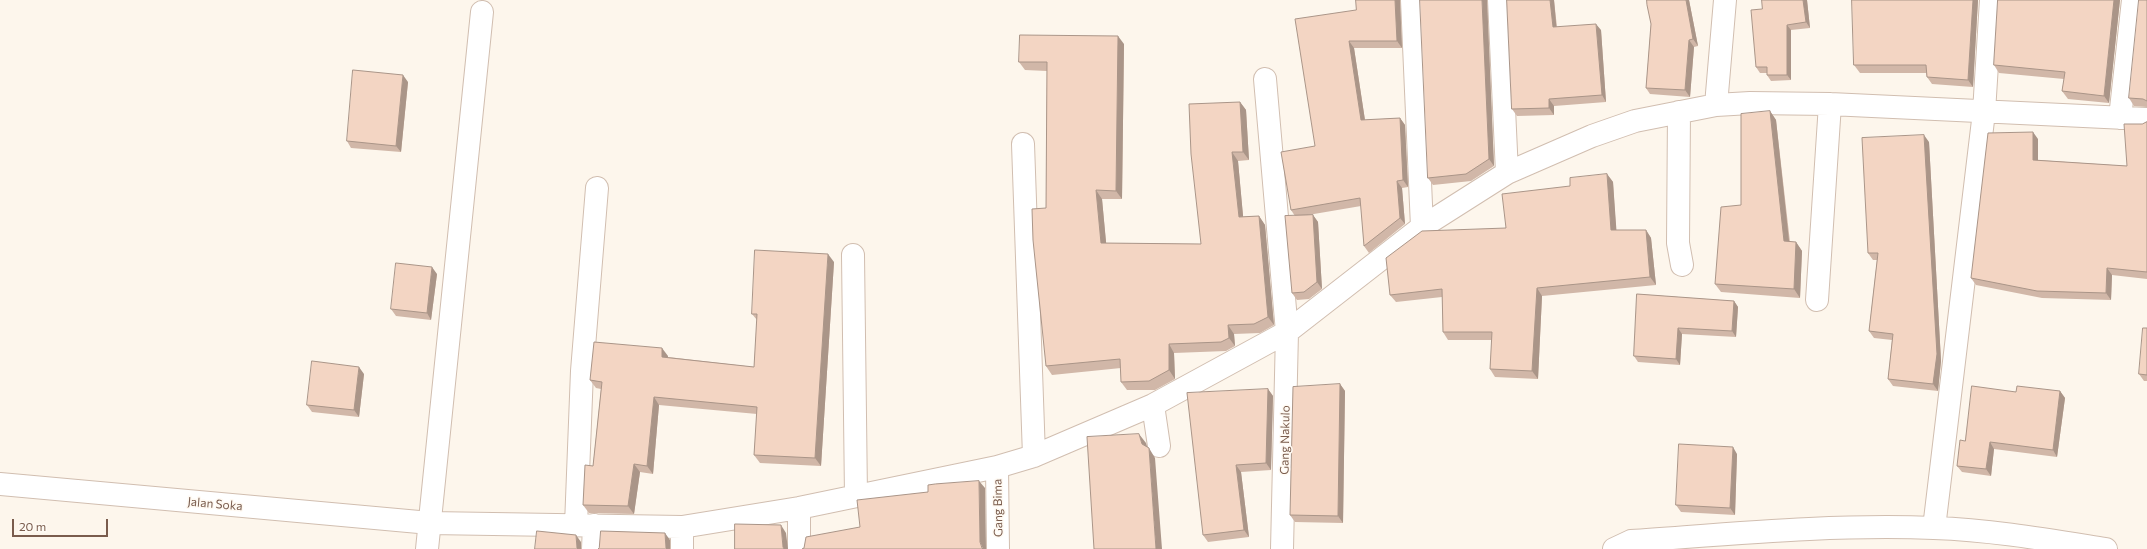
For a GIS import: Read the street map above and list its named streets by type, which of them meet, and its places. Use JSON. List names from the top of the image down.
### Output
{
  "streets": {
    "street": ["Gang Nakulo", "Jalan Soka", "Gang Bima"]
  },
  "crossings": [
    ["Gang Nakulo", "Jalan Soka"],
    ["Jalan Soka", "Gang Bima"]
  ],
  "scale_bar": "20 m"
}
